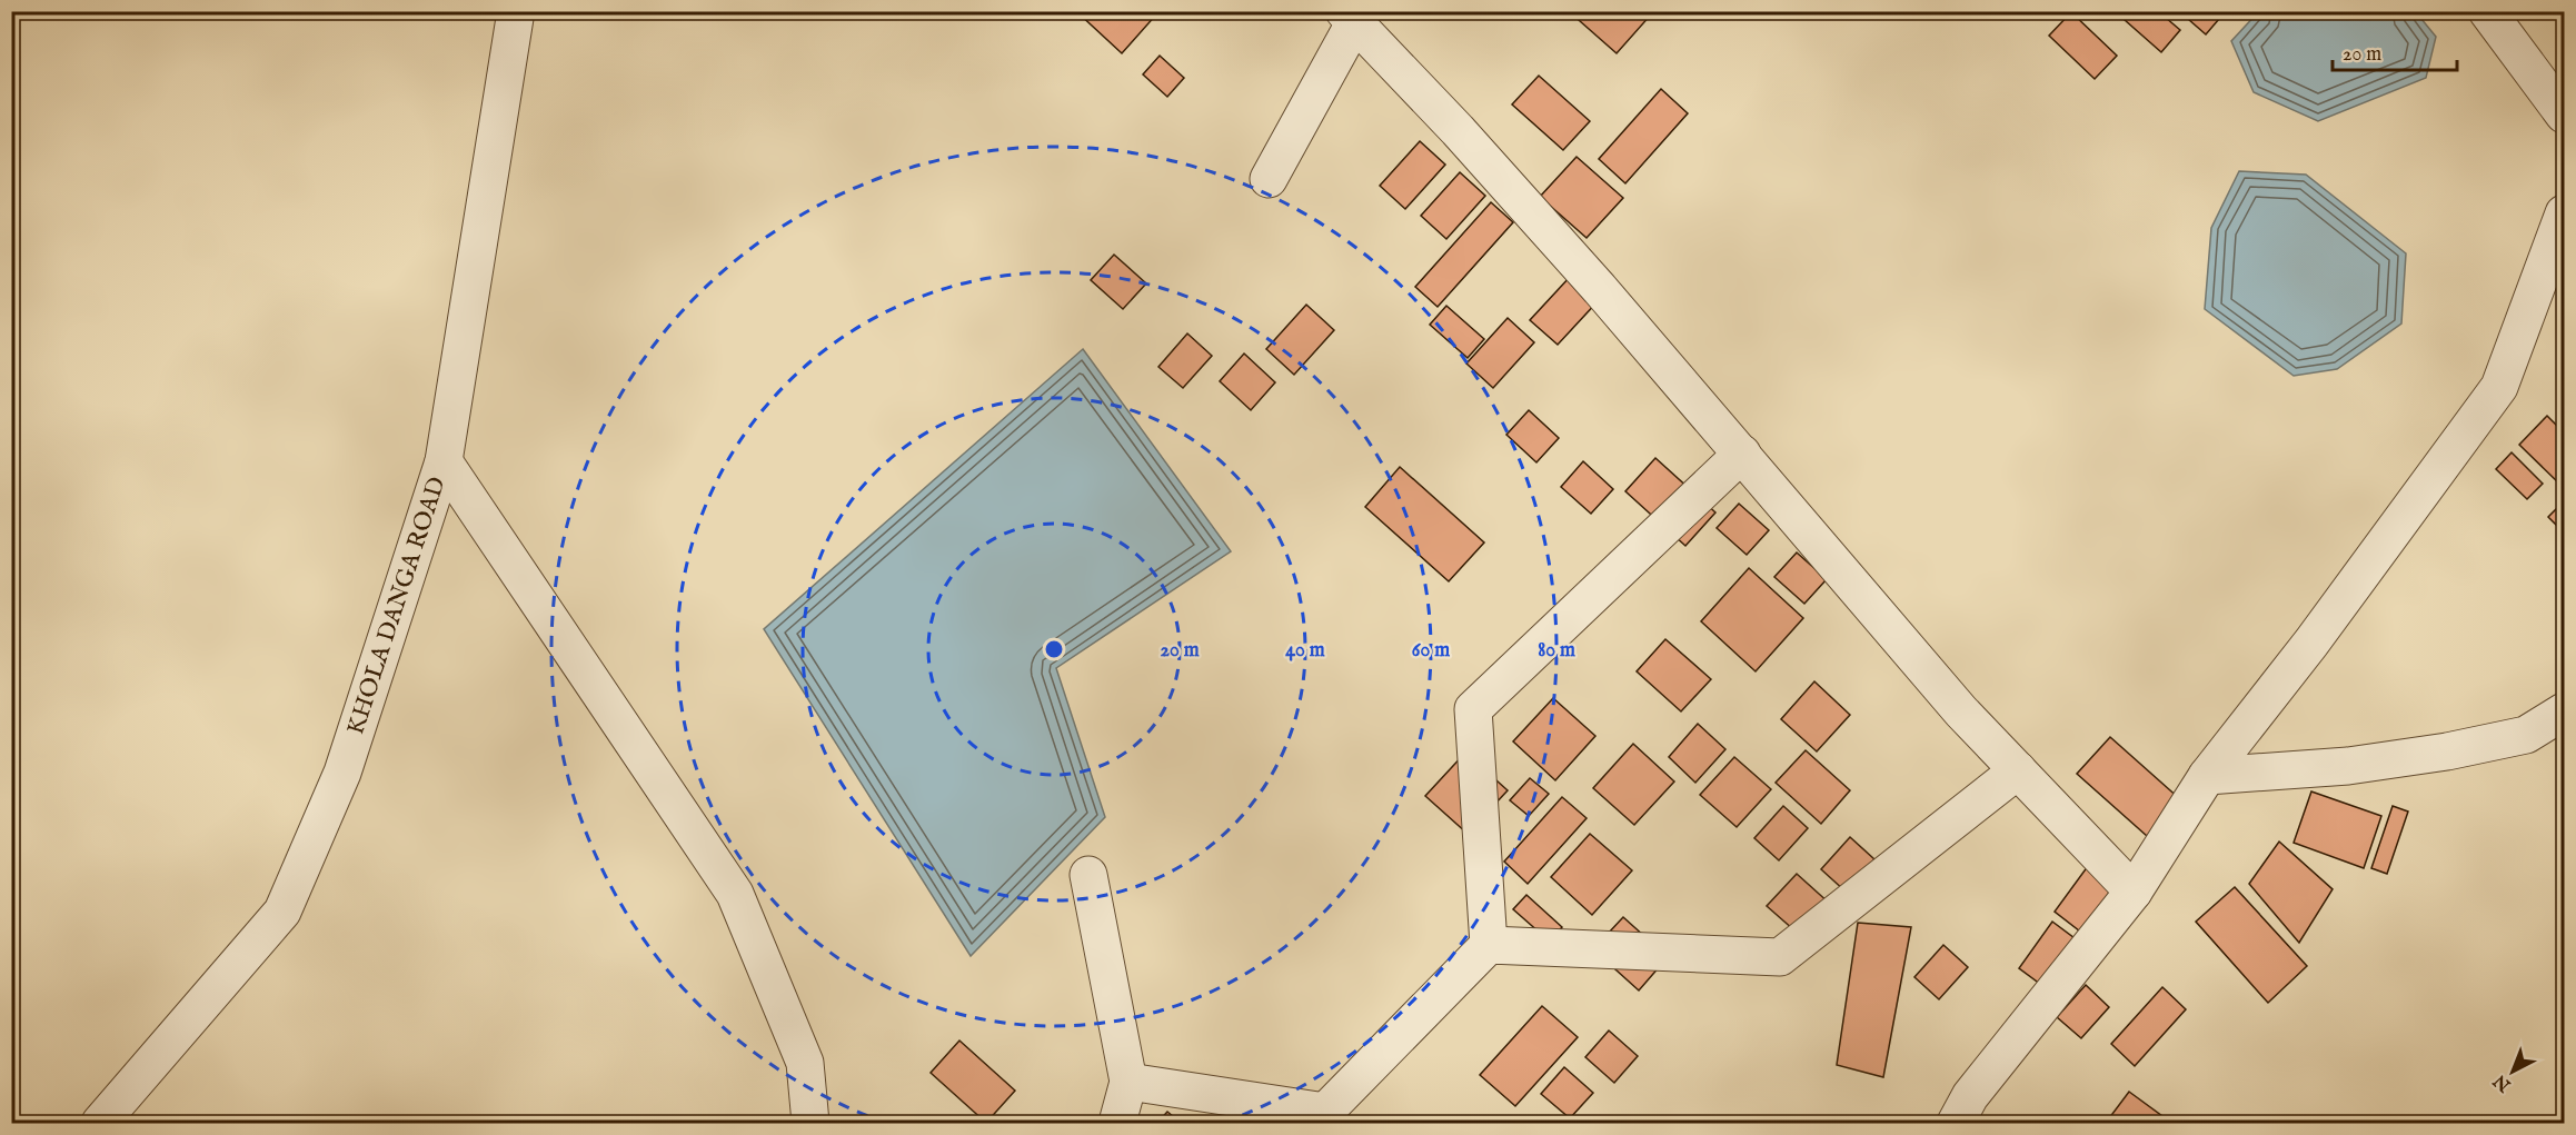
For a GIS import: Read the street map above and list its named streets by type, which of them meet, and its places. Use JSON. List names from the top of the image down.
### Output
{
  "streets": {
    "street": ["KHOLA DANGA ROAD"]
  },
  "scale_bar": "20 m",
  "north": "bottom left",
  "rings": [
    "20 m",
    "40 m",
    "60 m",
    "80 m"
  ]
}
